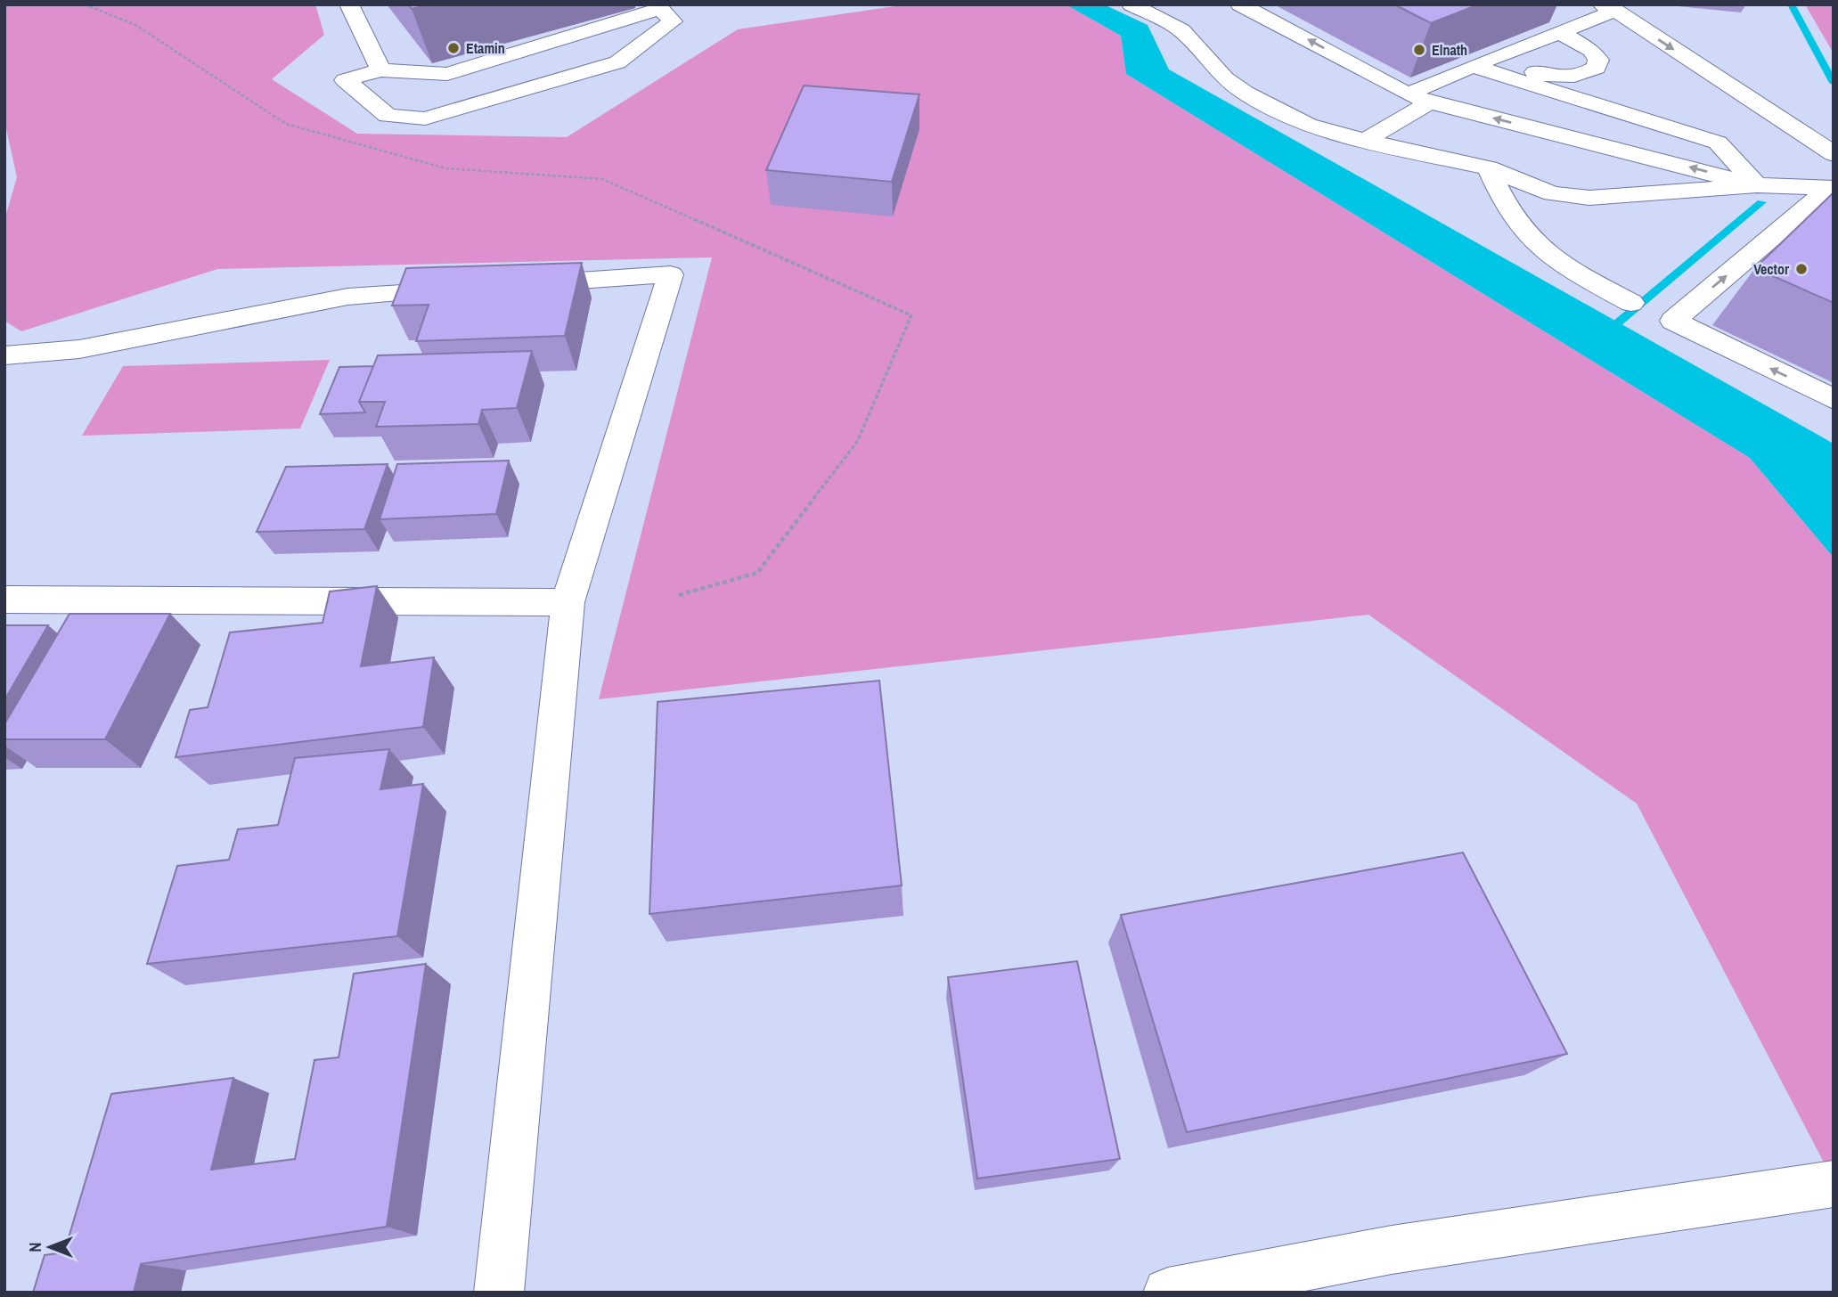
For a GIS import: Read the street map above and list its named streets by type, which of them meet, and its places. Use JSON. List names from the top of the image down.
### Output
{
  "places": ["Etamin", "Elnath", "Vector"],
  "north": "left"
}
